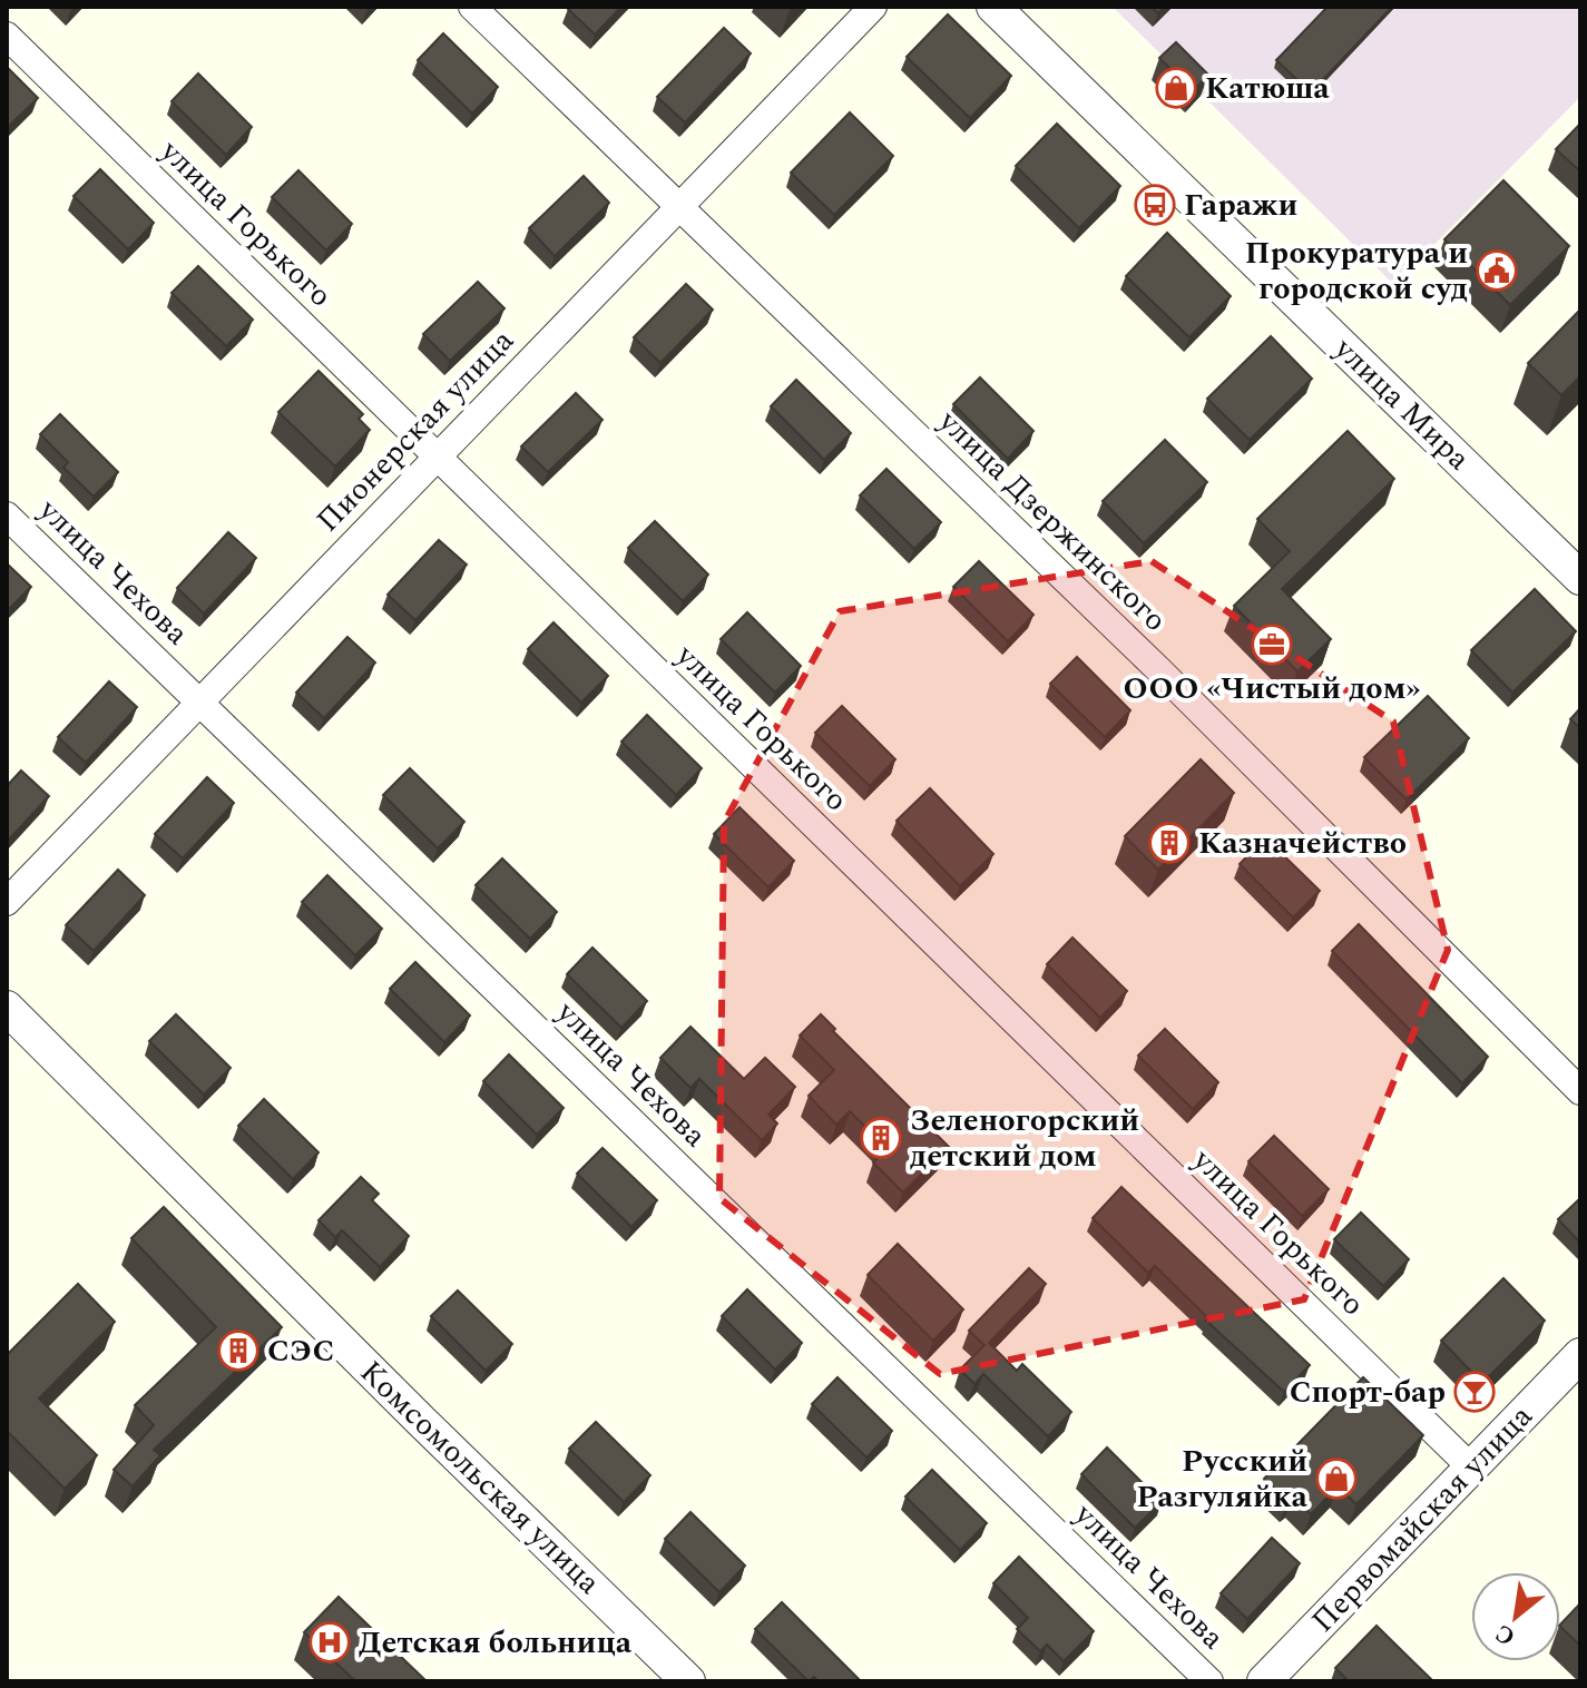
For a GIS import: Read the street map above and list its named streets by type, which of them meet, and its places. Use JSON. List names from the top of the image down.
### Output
{
  "streets": {
    "street": [
      "улица Горького",
      "улица Мира",
      "Пионерская улица",
      "улица Дзержинского",
      "улица Чехова",
      "Комсомольская улица",
      "Первомайская улица"
    ]
  },
  "crossings": [
    ["улица Горького", "Пионерская улица"],
    ["улица Горького", "Первомайская улица"],
    ["Пионерская улица", "улица Дзержинского"],
    ["Пионерская улица", "улица Чехова"]
  ],
  "places": {
    "shop": ["Катюша", "Русский Разгуляйка"],
    "bus stop": ["Гаражи"],
    "public building": ["Прокуратура и городской суд"],
    "office": ["ООО «Чистый дом»"],
    "building": ["Казначейство", "Зеленогорский детский дом", "СЭС"],
    "bar": ["Спорт-бар"],
    "hospital": ["Детская больница"]
  },
  "north": "bottom left"
}
